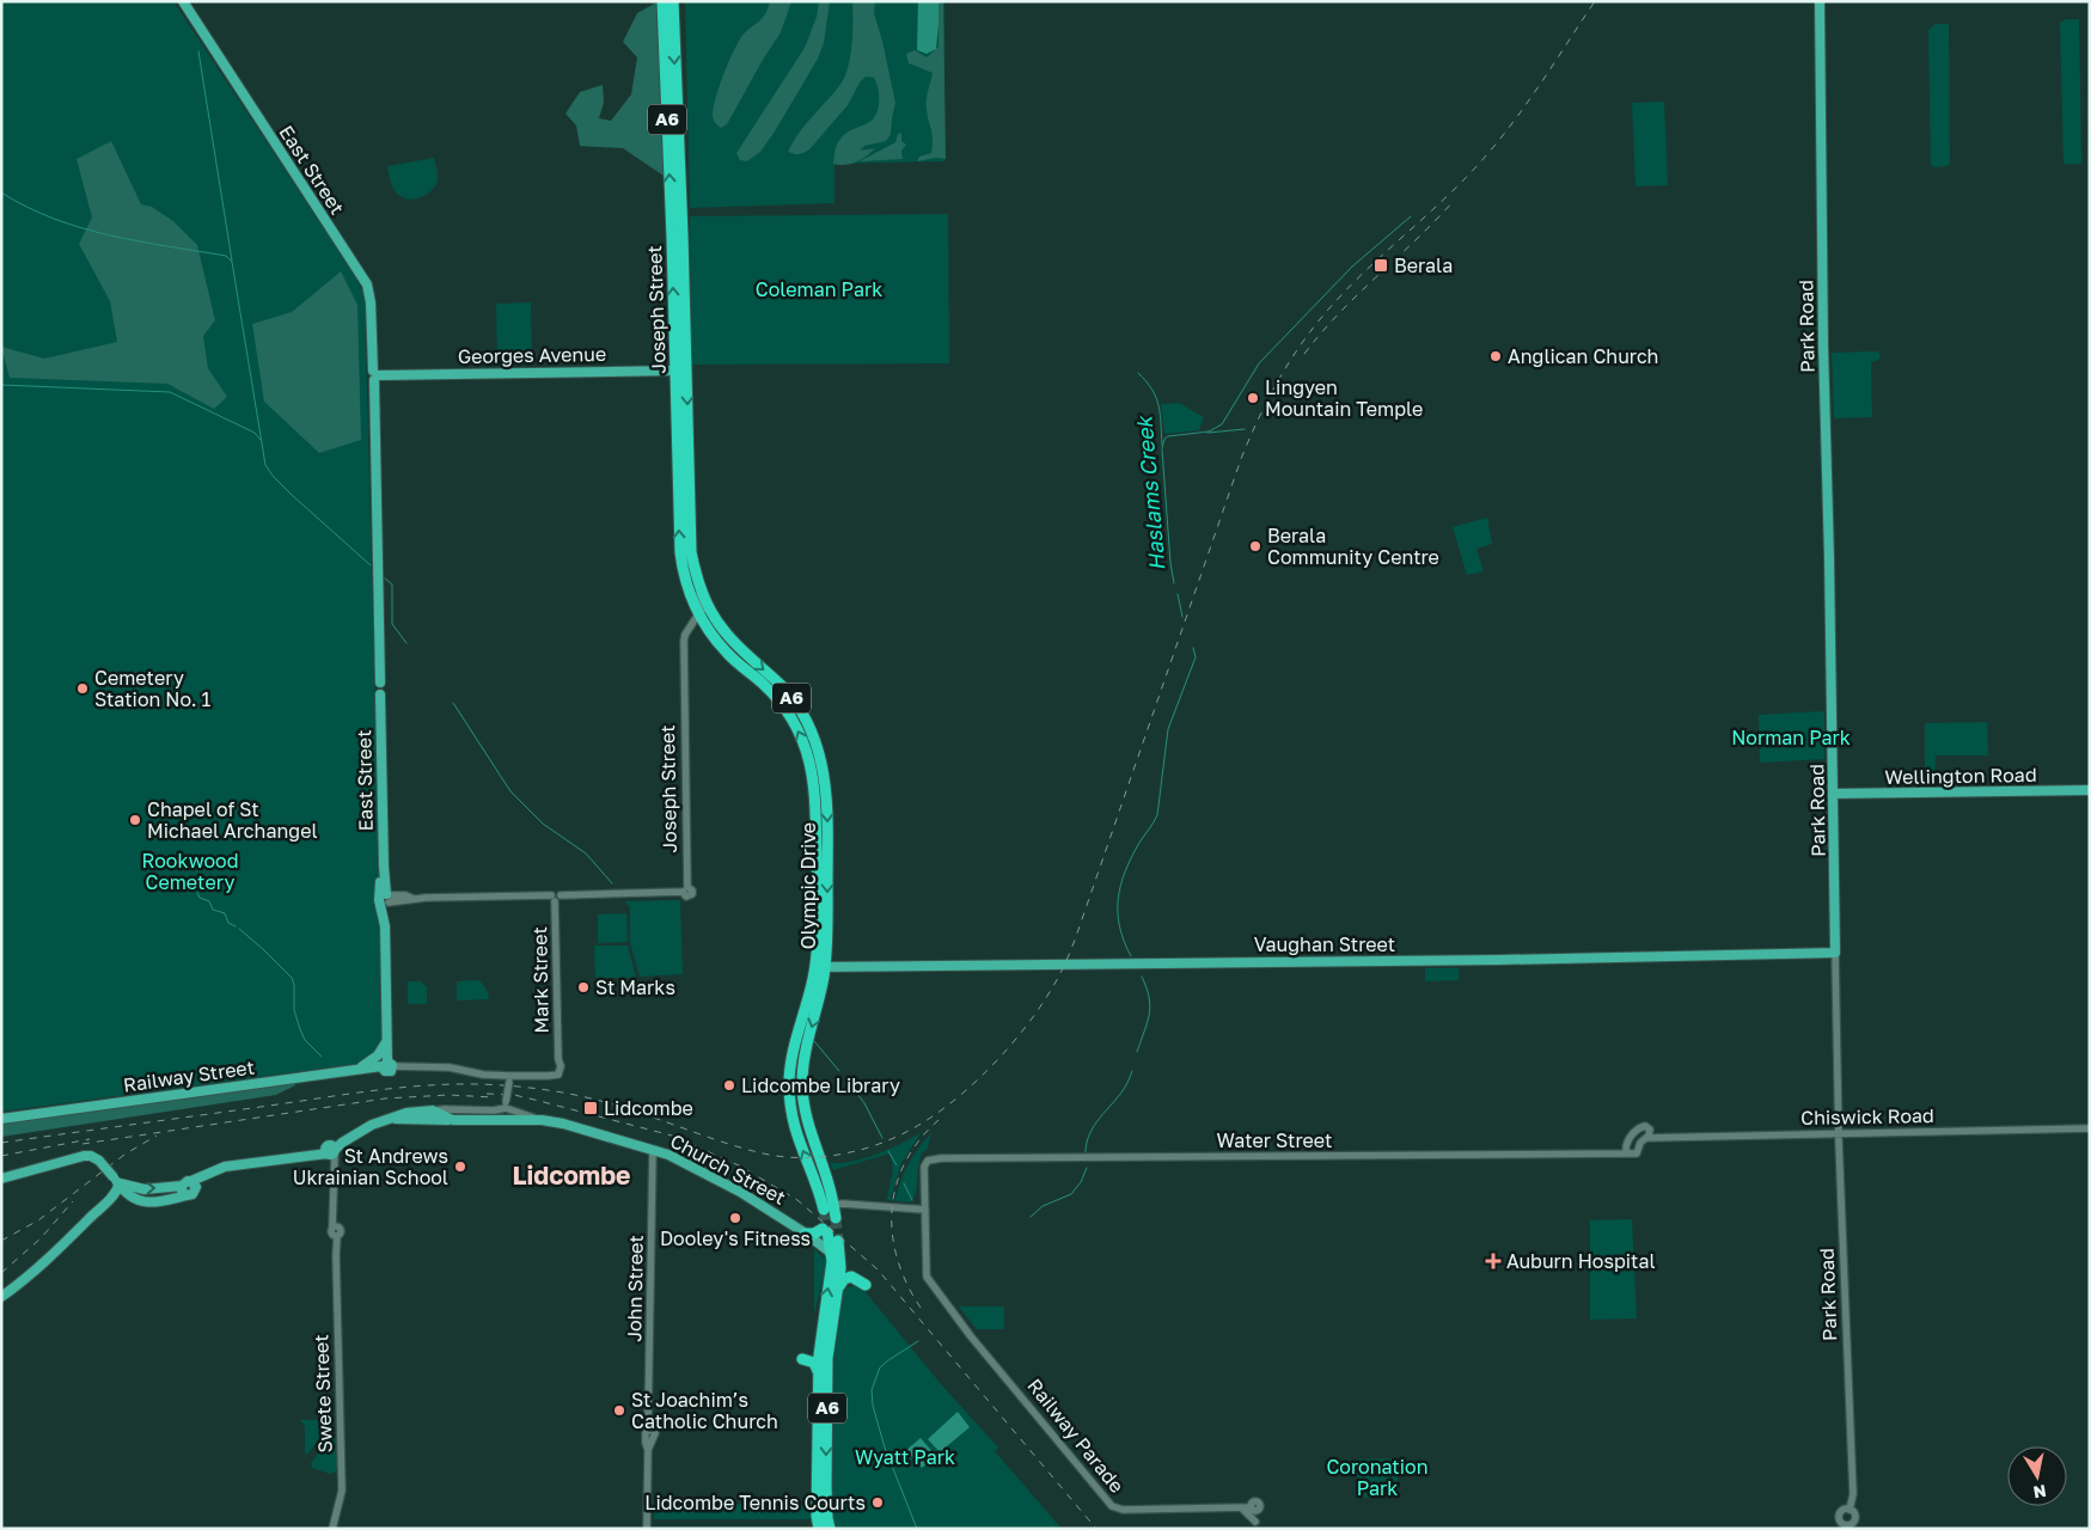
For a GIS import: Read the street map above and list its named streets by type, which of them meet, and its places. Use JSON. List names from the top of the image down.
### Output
{
  "streets": {
    "highway": [
      "A6",
      "Joseph Street",
      "Olympic Drive",
      "Church Street"
    ],
    "main road": [
      "East Street",
      "Park Road",
      "Georges Avenue",
      "Wellington Road",
      "Vaughan Street",
      "Railway Street"
    ],
    "street": [
      "Mark Street",
      "Chiswick Road",
      "Water Street",
      "John Street",
      "Swete Street",
      "Railway Parade"
    ]
  },
  "crossings": [
    ["A6", "Church Street"],
    ["East Street", "Georges Avenue"],
    ["East Street", "Railway Street"],
    ["Joseph Street", "Georges Avenue"],
    ["Joseph Street", "Olympic Drive"],
    ["Joseph Street", "Mark Street"],
    ["Park Road", "Wellington Road"],
    ["Park Road", "Vaughan Street"],
    ["Park Road", "Chiswick Road"],
    ["Olympic Drive", "Vaughan Street"],
    ["Mark Street", "Railway Street"],
    ["Chiswick Road", "Water Street"],
    ["Water Street", "Railway Parade"],
    ["Church Street", "John Street"]
  ],
  "districts": ["Lidcombe"],
  "water": ["Haslams Creek"],
  "parks": [
    "Coleman Park",
    "Norman Park",
    "Rookwood Cemetery",
    "Wyatt Park",
    "Coronation Park"
  ],
  "places": {
    "transit": ["Berala", "Lidcombe"],
    "other": [
      "Anglican Church",
      "Lingyen Mountain Temple",
      "Berala Community Centre",
      "Cemetery Station No. 1",
      "Chapel of St Michael Archangel",
      "St Marks",
      "Lidcombe Library",
      "St Andrews Ukrainian School",
      "Dooley's Fitness",
      "St Joachim’s Catholic Church",
      "Lidcombe Tennis Courts"
    ],
    "health": ["Auburn Hospital"]
  },
  "north": "bottom"
}
